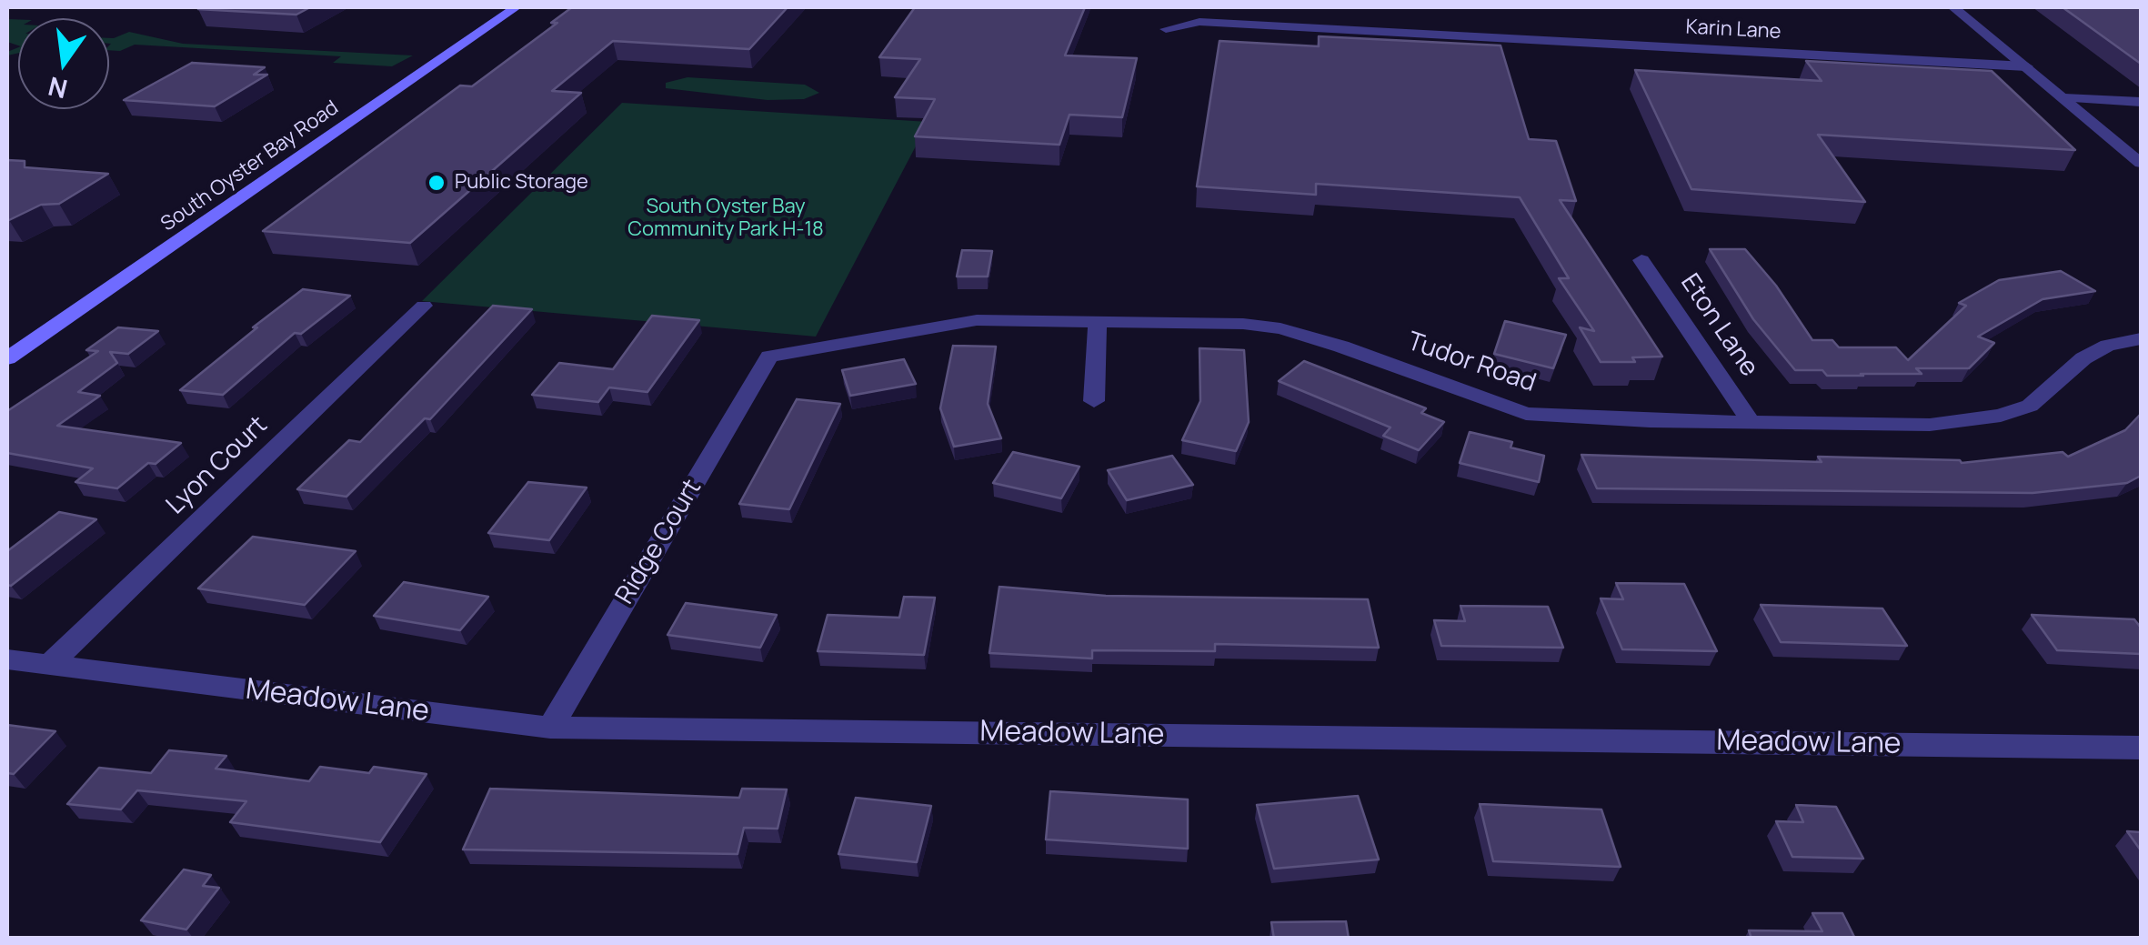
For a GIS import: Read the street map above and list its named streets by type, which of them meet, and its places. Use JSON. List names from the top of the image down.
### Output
{
  "streets": {
    "main road": ["South Oyster Bay Road"],
    "street": [
      "Karin Lane",
      "Eton Lane",
      "Tudor Road",
      "Lyon Court",
      "Ridge Court",
      "Meadow Lane"
    ]
  },
  "crossings": [
    ["Eton Lane", "Tudor Road"],
    ["Tudor Road", "Ridge Court"],
    ["Lyon Court", "Meadow Lane"],
    ["Ridge Court", "Meadow Lane"]
  ],
  "parks": ["South Oyster Bay Community Park H-18"],
  "places": ["Public Storage"],
  "north": "bottom"
}
